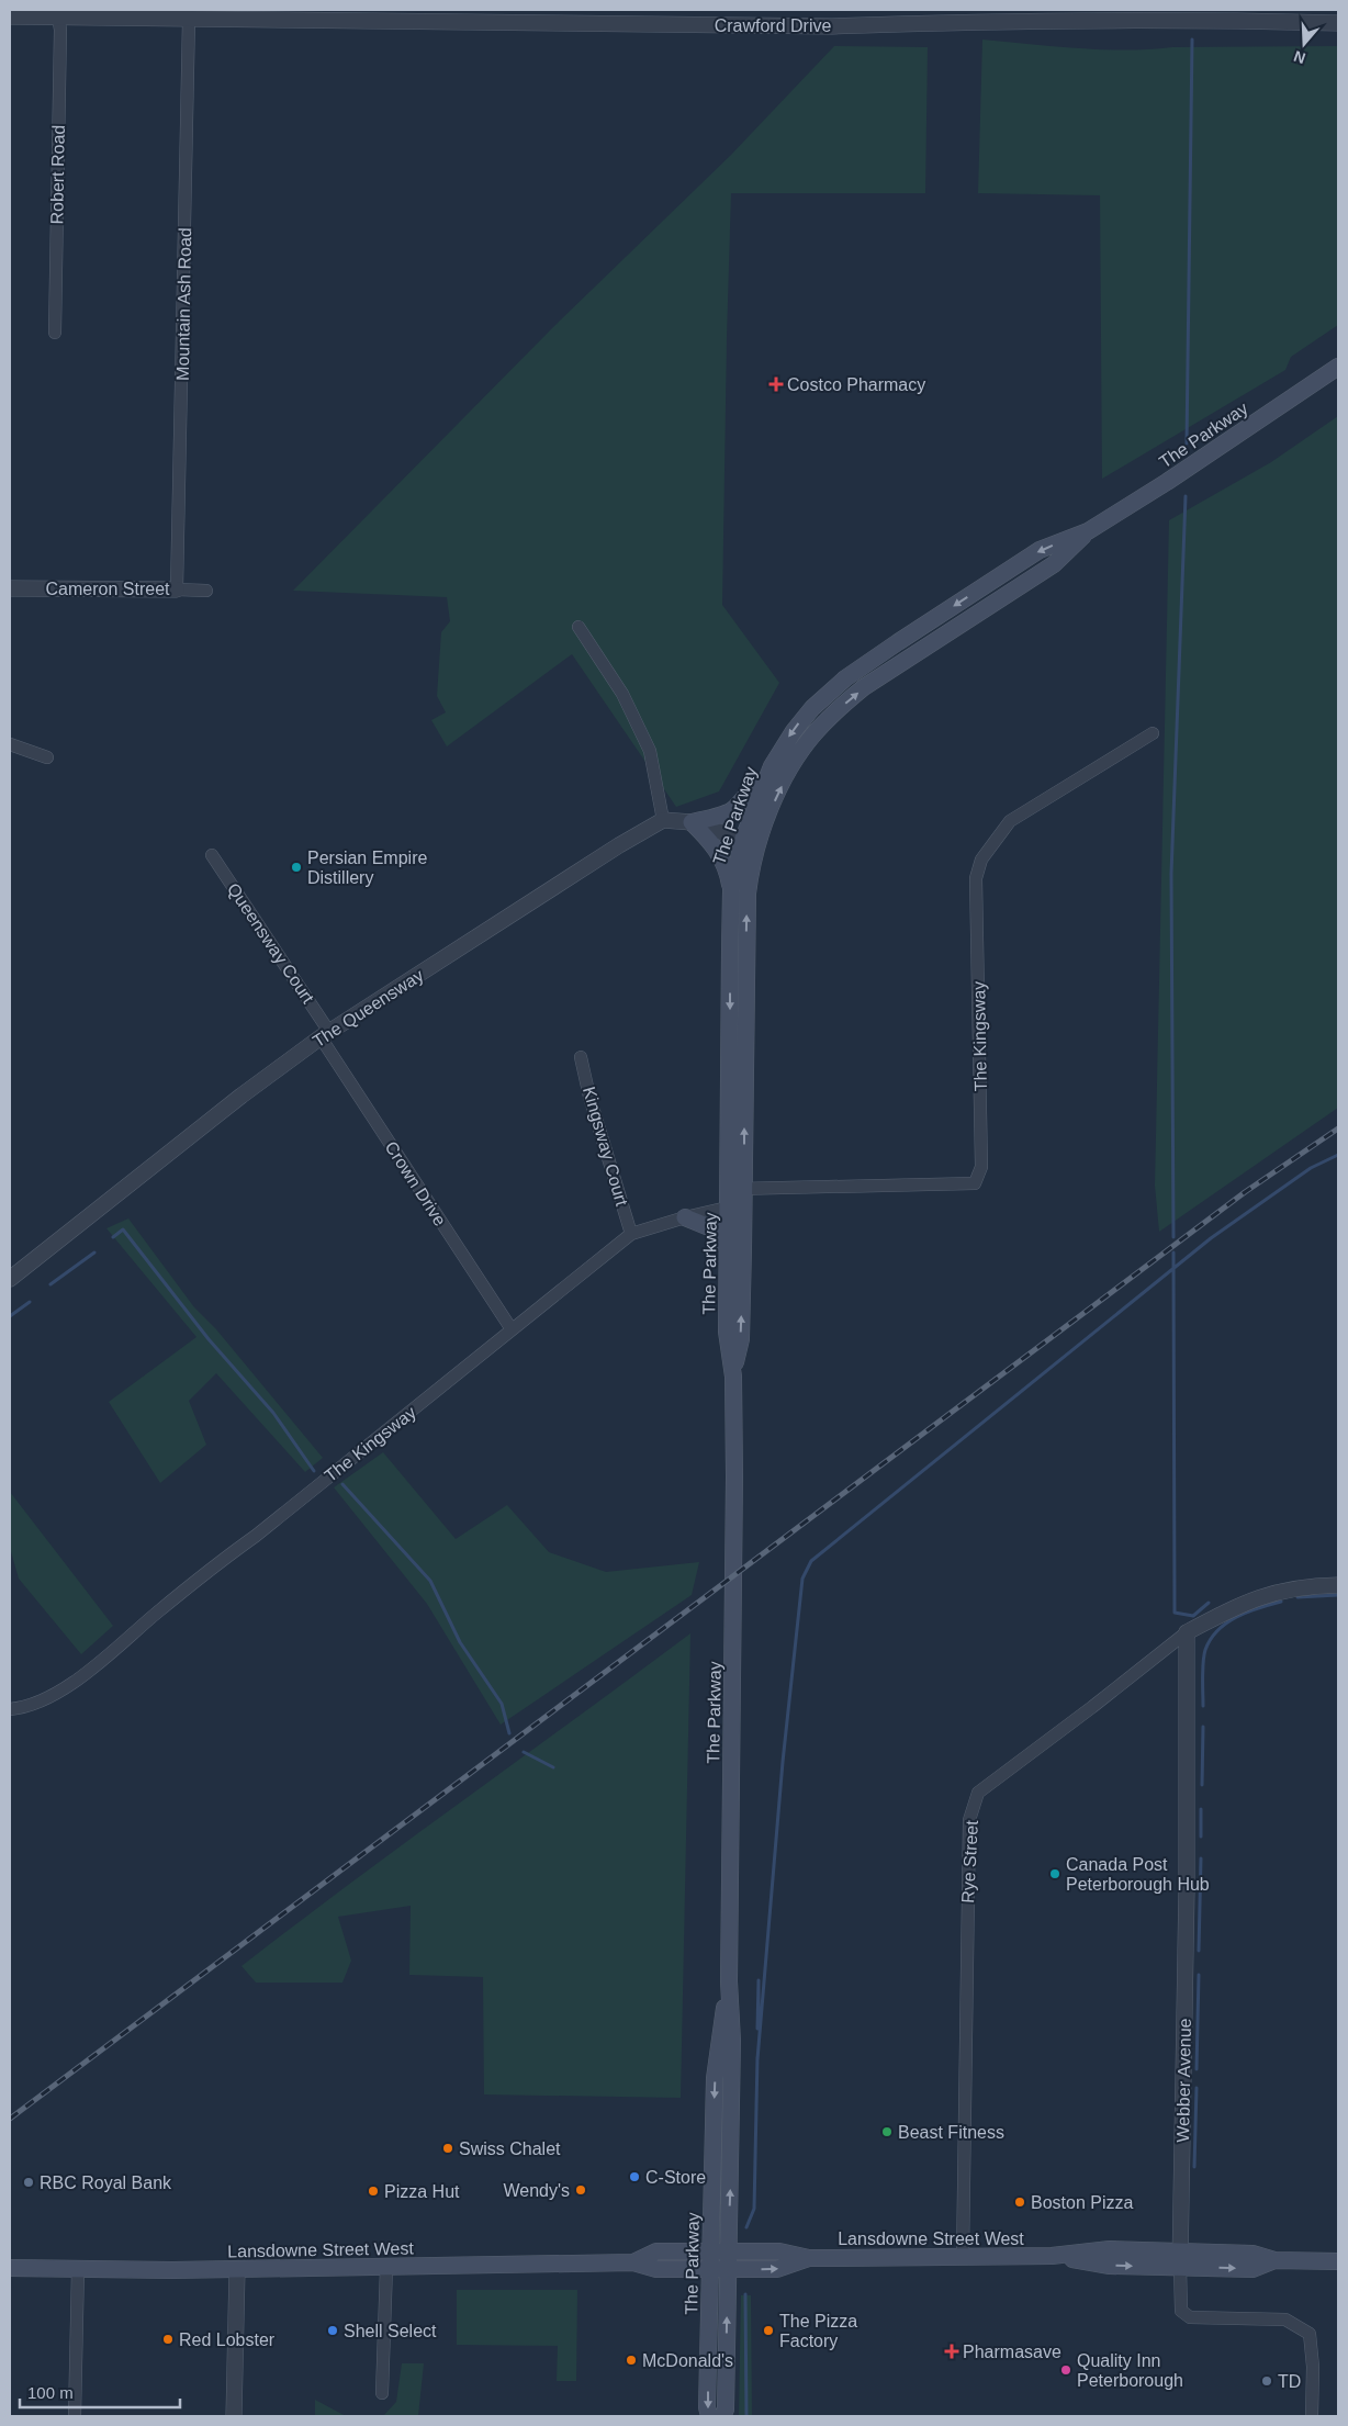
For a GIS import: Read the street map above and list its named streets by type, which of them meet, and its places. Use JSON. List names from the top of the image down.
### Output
{
  "streets": {
    "main road": ["The Parkway", "Lansdowne Street West"],
    "street": [
      "Crawford Drive",
      "Robert Road",
      "Mountain Ash Road",
      "Cameron Street",
      "Queensway Court",
      "The Queensway",
      "The Kingsway",
      "Kingsway Court",
      "Crown Drive",
      "Rye Street",
      "Webber Avenue"
    ]
  },
  "crossings": [
    ["Crawford Drive", "Robert Road"],
    ["Crawford Drive", "Mountain Ash Road"],
    ["Mountain Ash Road", "Cameron Street"],
    ["The Parkway", "The Kingsway"],
    ["The Parkway", "Lansdowne Street West"],
    ["Queensway Court", "The Queensway"],
    ["Queensway Court", "Crown Drive"],
    ["The Queensway", "Crown Drive"],
    ["The Kingsway", "Kingsway Court"],
    ["The Kingsway", "Crown Drive"],
    ["Rye Street", "Webber Avenue"],
    ["Rye Street", "Lansdowne Street West"],
    ["Webber Avenue", "Lansdowne Street West"]
  ],
  "places": {
    "health": ["Costco Pharmacy", "Pharmasave"],
    "other": [
      "Persian Empire Distillery",
      "Canada Post Peterborough Hub",
      "Beast Fitness",
      "Swiss Chalet",
      "C-Store",
      "RBC Royal Bank",
      "Wendy's",
      "Pizza Hut",
      "Boston Pizza",
      "Shell Select",
      "The Pizza Factory",
      "Red Lobster",
      "McDonald's",
      "Quality Inn Peterborough",
      "TD"
    ]
  },
  "scale_bar": "100 m",
  "north": "bottom"
}
